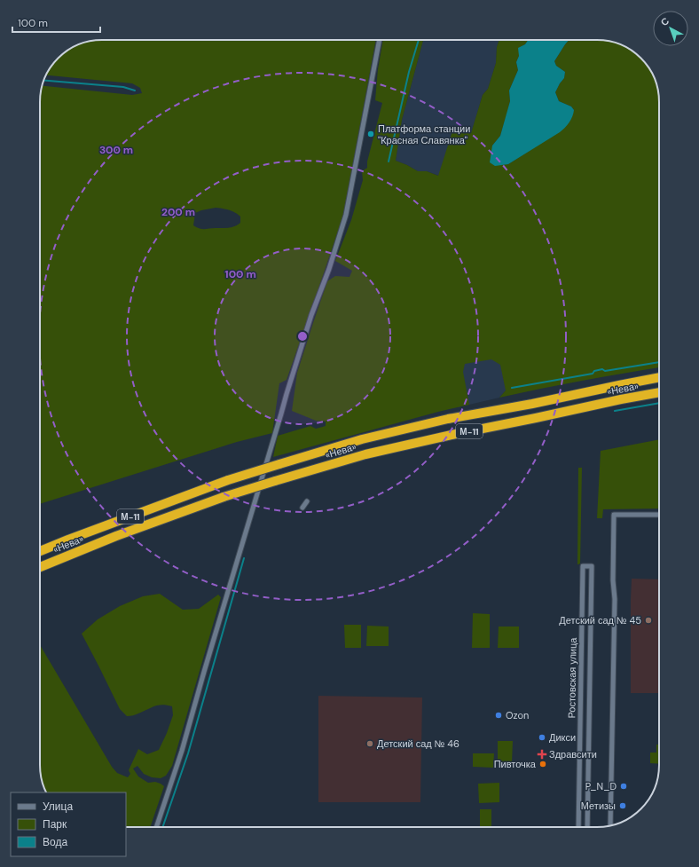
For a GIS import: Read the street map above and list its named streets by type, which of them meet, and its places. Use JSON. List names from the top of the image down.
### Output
{
  "streets": {
    "highway": ["«Нева»", "М-11"],
    "street": ["Ростовская улица"]
  },
  "places": {
    "other": [
      "Платформа станции \"Красная Славянка\"",
      "Детский сад № 45",
      "Ozon",
      "Дикси",
      "Детский сад № 46",
      "Пивточка",
      "P_N_D",
      "Метизы"
    ],
    "health": ["Здравсити"]
  },
  "legend": ["Улица", "Парк", "Вода"],
  "scale_bar": "100 m",
  "north": "top left",
  "rings": ["300 m", "200 m", "100 m"]
}
